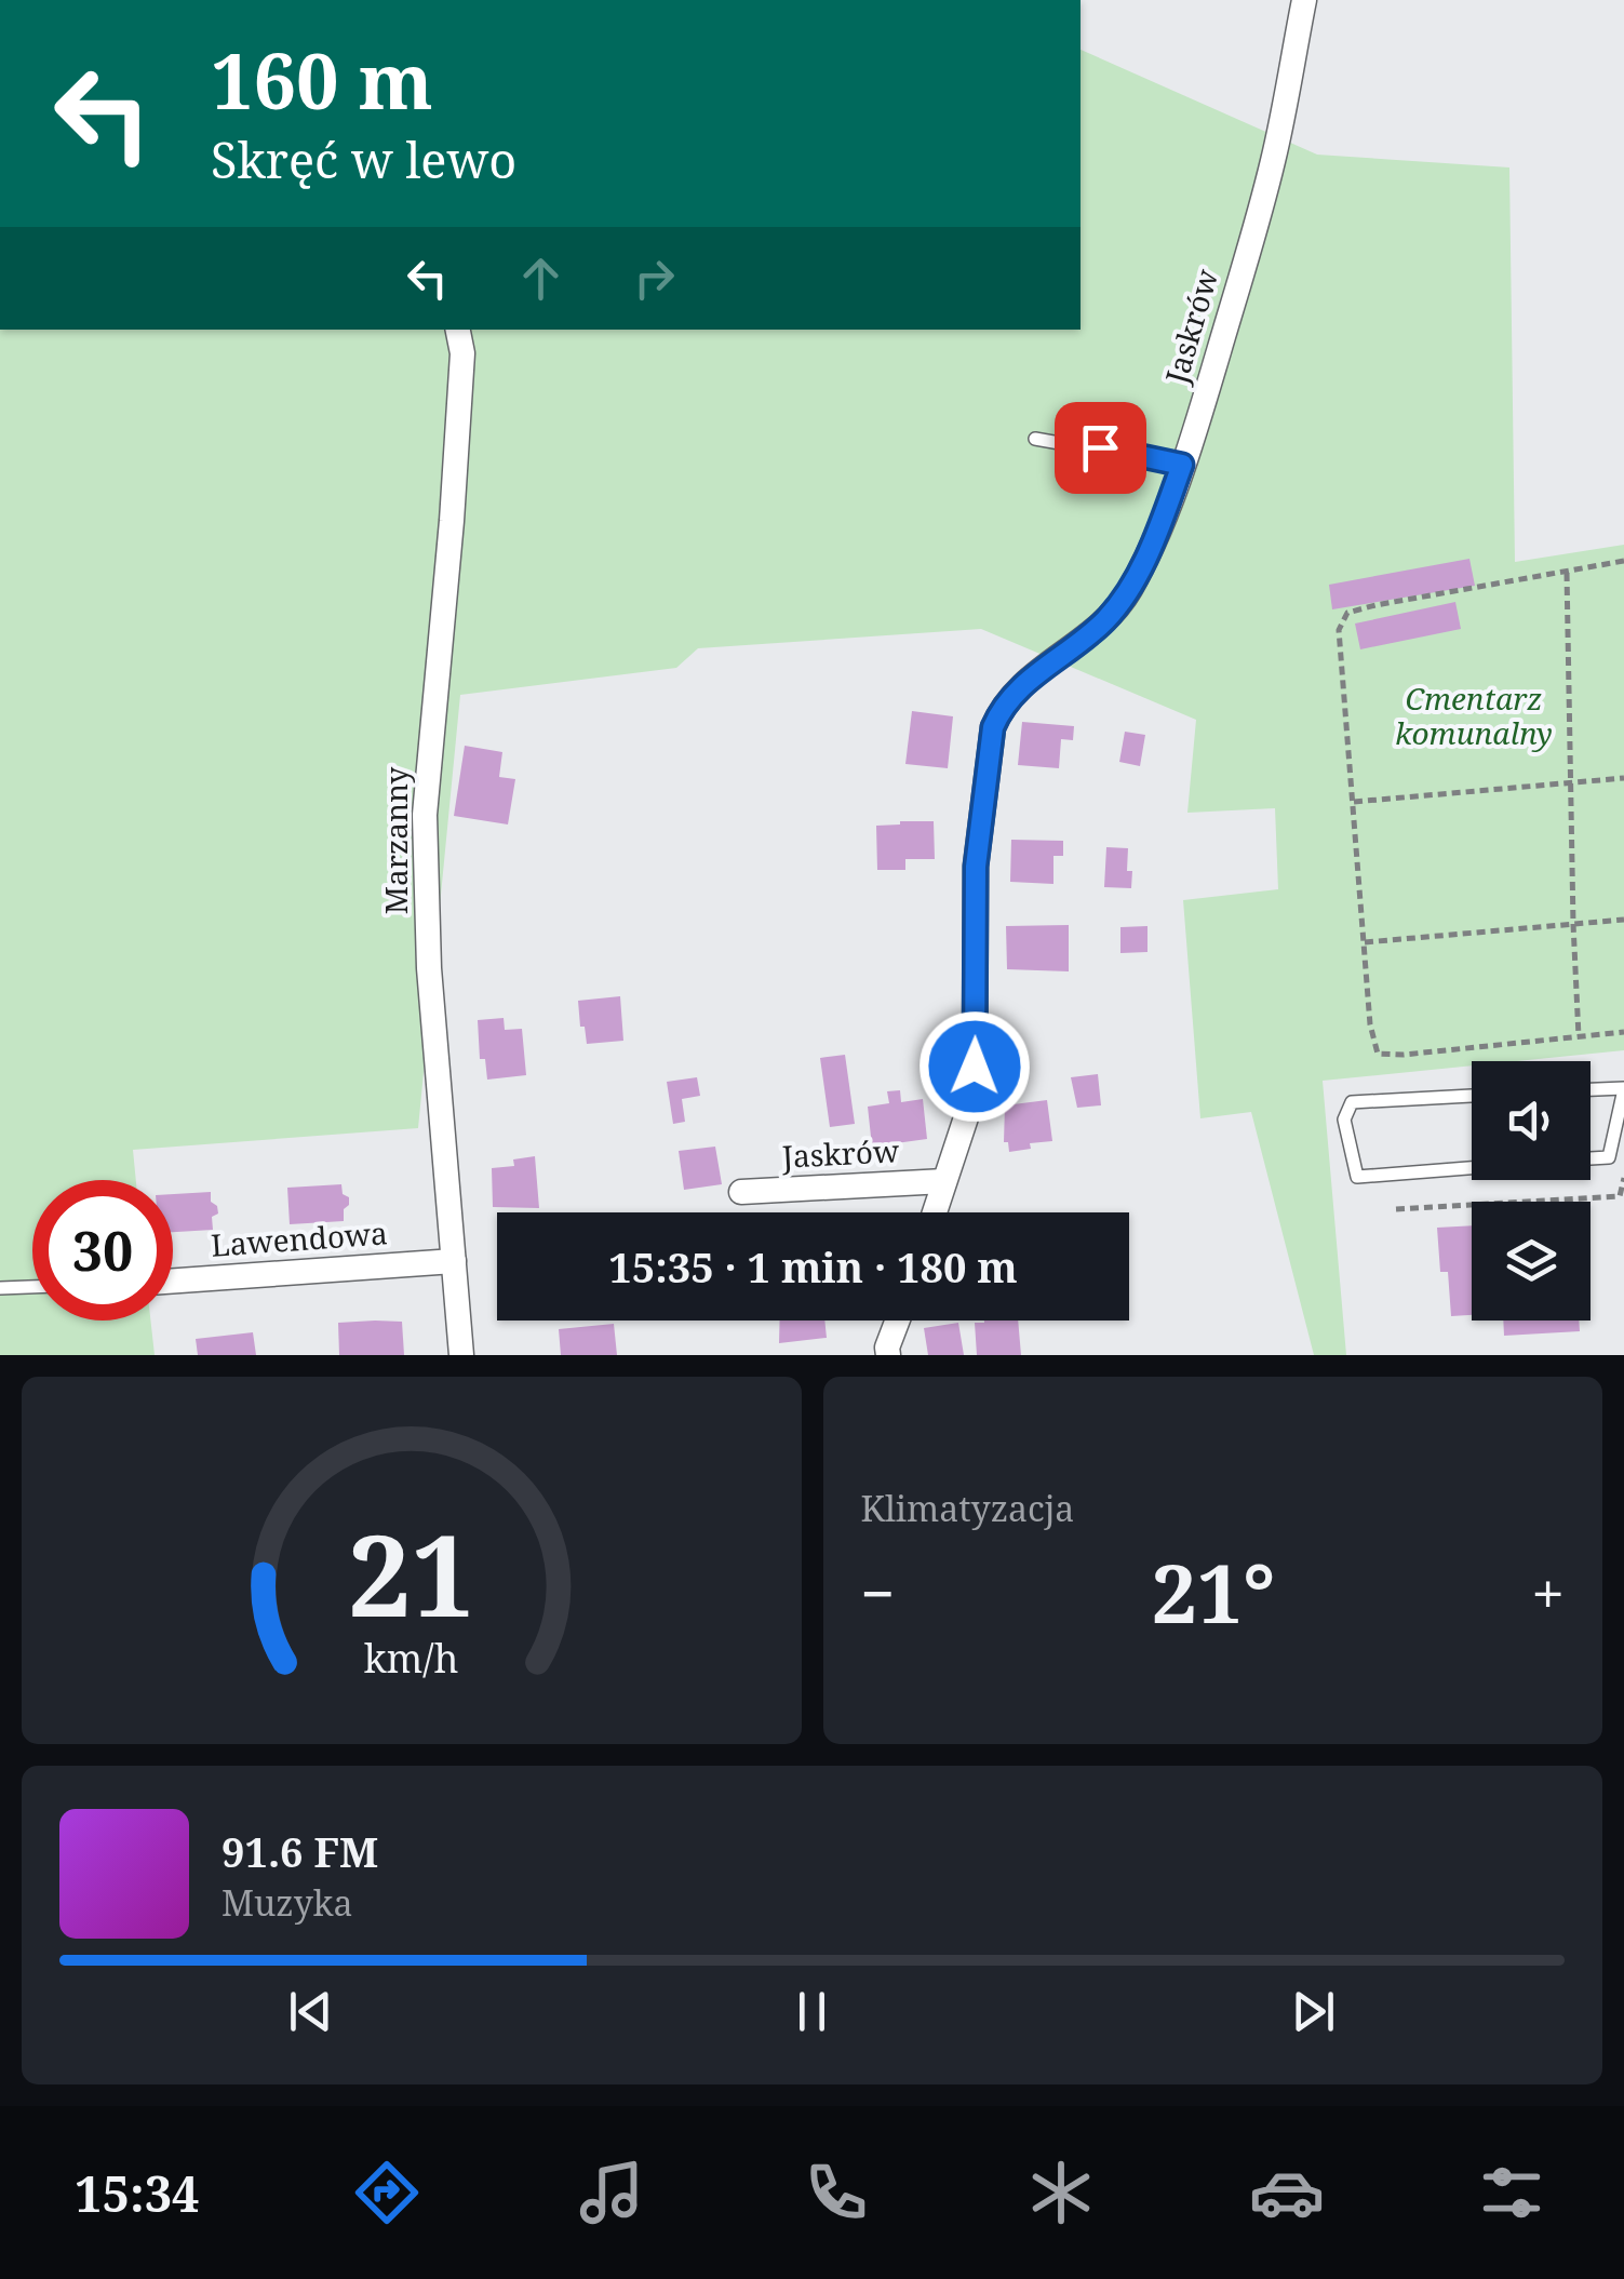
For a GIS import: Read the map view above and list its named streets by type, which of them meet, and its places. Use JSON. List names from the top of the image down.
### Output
{
  "streets": {
    "street": ["Jaskrów", "Marzanny", "Lawendowa"]
  },
  "crossings": [
    ["Marzanny", "Lawendowa"]
  ],
  "parks": ["Cmentarz komunalny"],
  "page": {
    "turn": ["160 m", "Skręć w lewo"],
    "limit": "30",
    "trip": "15:35 · 1 min · 180 m",
    "tile": "Klimatyzacja",
    "heat": ["−", "21°", "+"],
    "song": ["91.6 FM", "Muzyka"],
    "tabs": "15:34",
    "gauge": ["21", "km/h"]
  }
}
